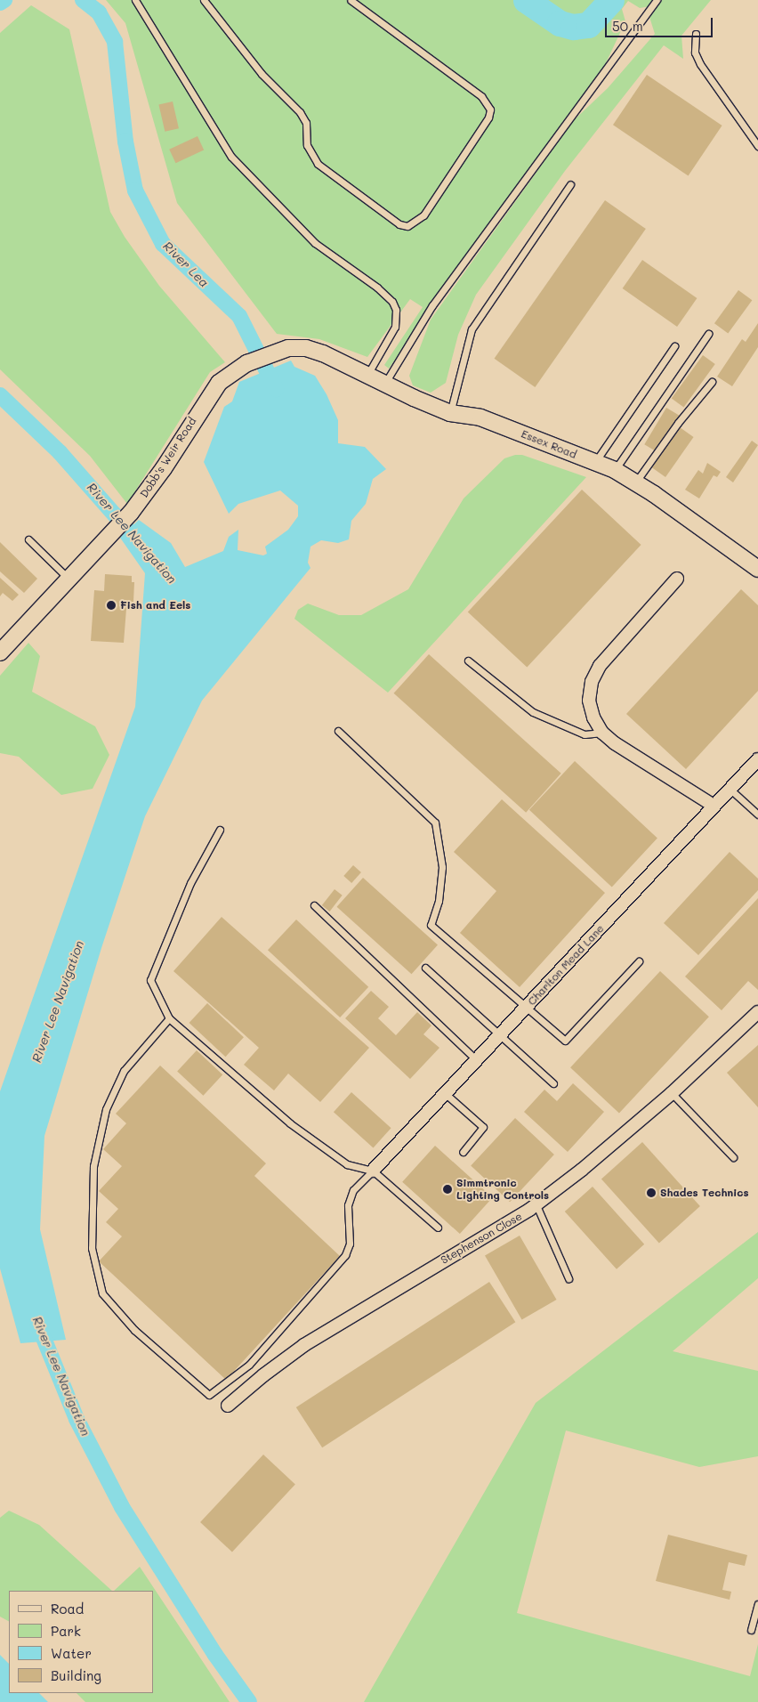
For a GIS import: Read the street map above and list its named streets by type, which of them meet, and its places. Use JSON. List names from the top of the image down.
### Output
{
  "streets": {
    "street": [
      "Essex Road",
      "Dobb's Weir Road",
      "Charlton Mead Lane",
      "Stephenson Close"
    ]
  },
  "crossings": [
    ["Essex Road", "Dobb's Weir Road"]
  ],
  "water": ["River Lea", "River Lee Navigation"],
  "places": ["Fish and Eels", "Simmtronic Lighting Controls", "Shades Technics"],
  "legend": [
    "Road",
    "Park",
    "Water",
    "Building"
  ],
  "scale_bar": "50 m"
}
